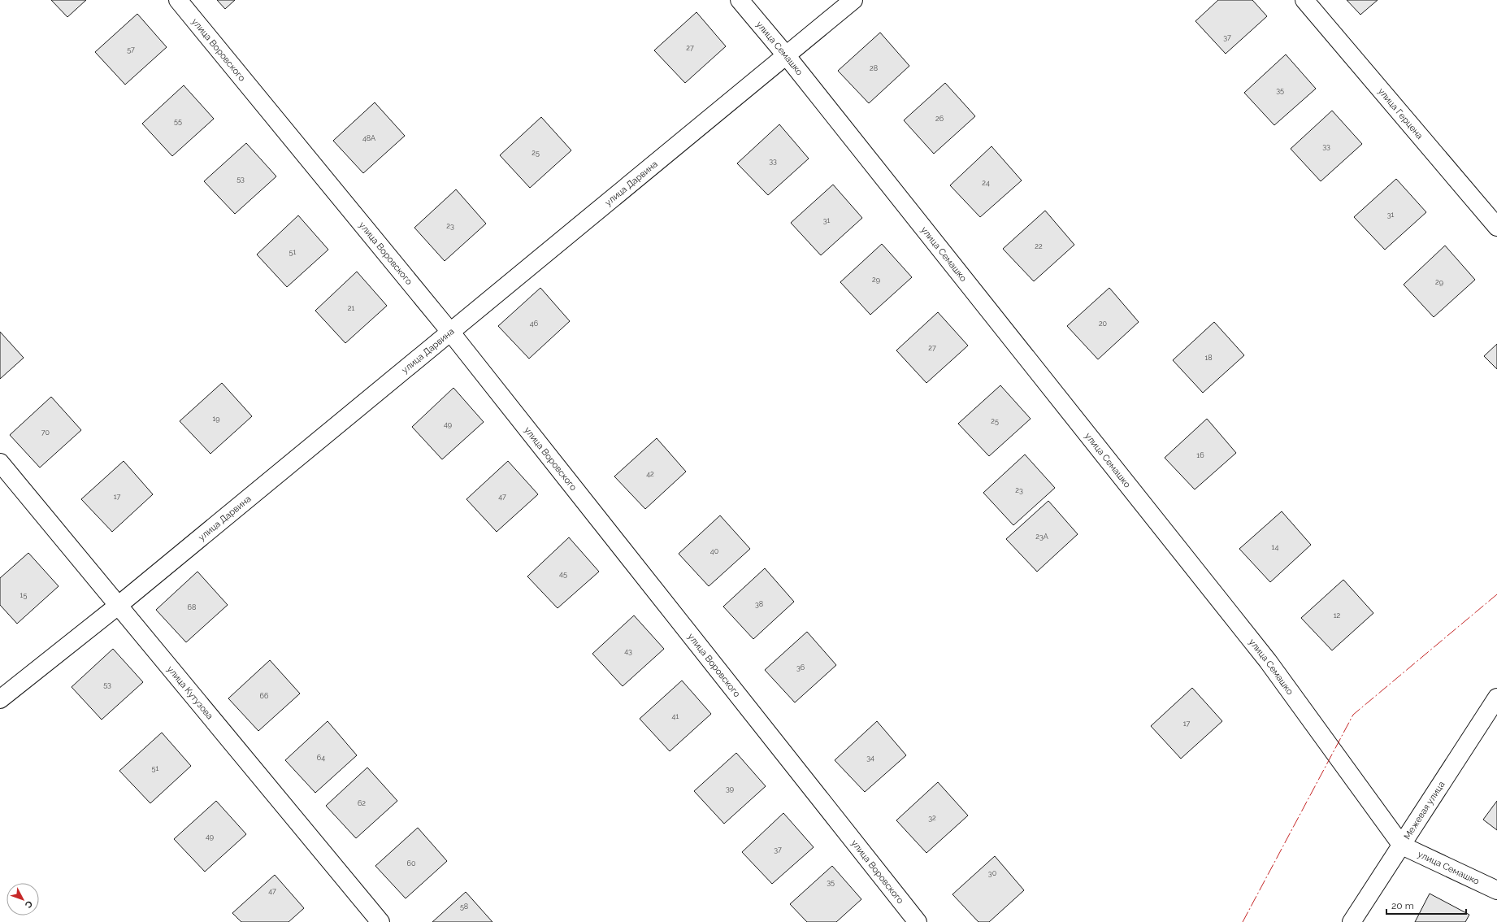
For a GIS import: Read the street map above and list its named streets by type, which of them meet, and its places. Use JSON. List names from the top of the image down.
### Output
{
  "streets": {
    "street": [
      "улица Семашко",
      "улица Воровского",
      "улица Герцена",
      "улица Дарвина",
      "улица Кутузова",
      "Межевая улица"
    ]
  },
  "crossings": [
    ["улица Семашко", "улица Дарвина"],
    ["улица Семашко", "Межевая улица"],
    ["улица Воровского", "улица Дарвина"],
    ["улица Дарвина", "улица Кутузова"]
  ],
  "house_numbers": [
    "37",
    "27",
    "57",
    "28",
    "35",
    "26",
    "55",
    "48А",
    "33",
    "25",
    "33",
    "53",
    "24",
    "31",
    "31",
    "23",
    "22",
    "51",
    "29",
    "29",
    "21",
    "46",
    "20",
    "27",
    "18",
    "19",
    "25",
    "49",
    "70",
    "16",
    "42",
    "23",
    "17",
    "47",
    "23А",
    "14",
    "40",
    "45",
    "15",
    "38",
    "68",
    "12",
    "43",
    "36",
    "53",
    "66",
    "41",
    "17",
    "64",
    "34",
    "51",
    "39",
    "62",
    "32",
    "49",
    "37",
    "60",
    "30",
    "35",
    "47",
    "58"
  ],
  "scale_bar": "20 m",
  "north": "bottom right"
}
